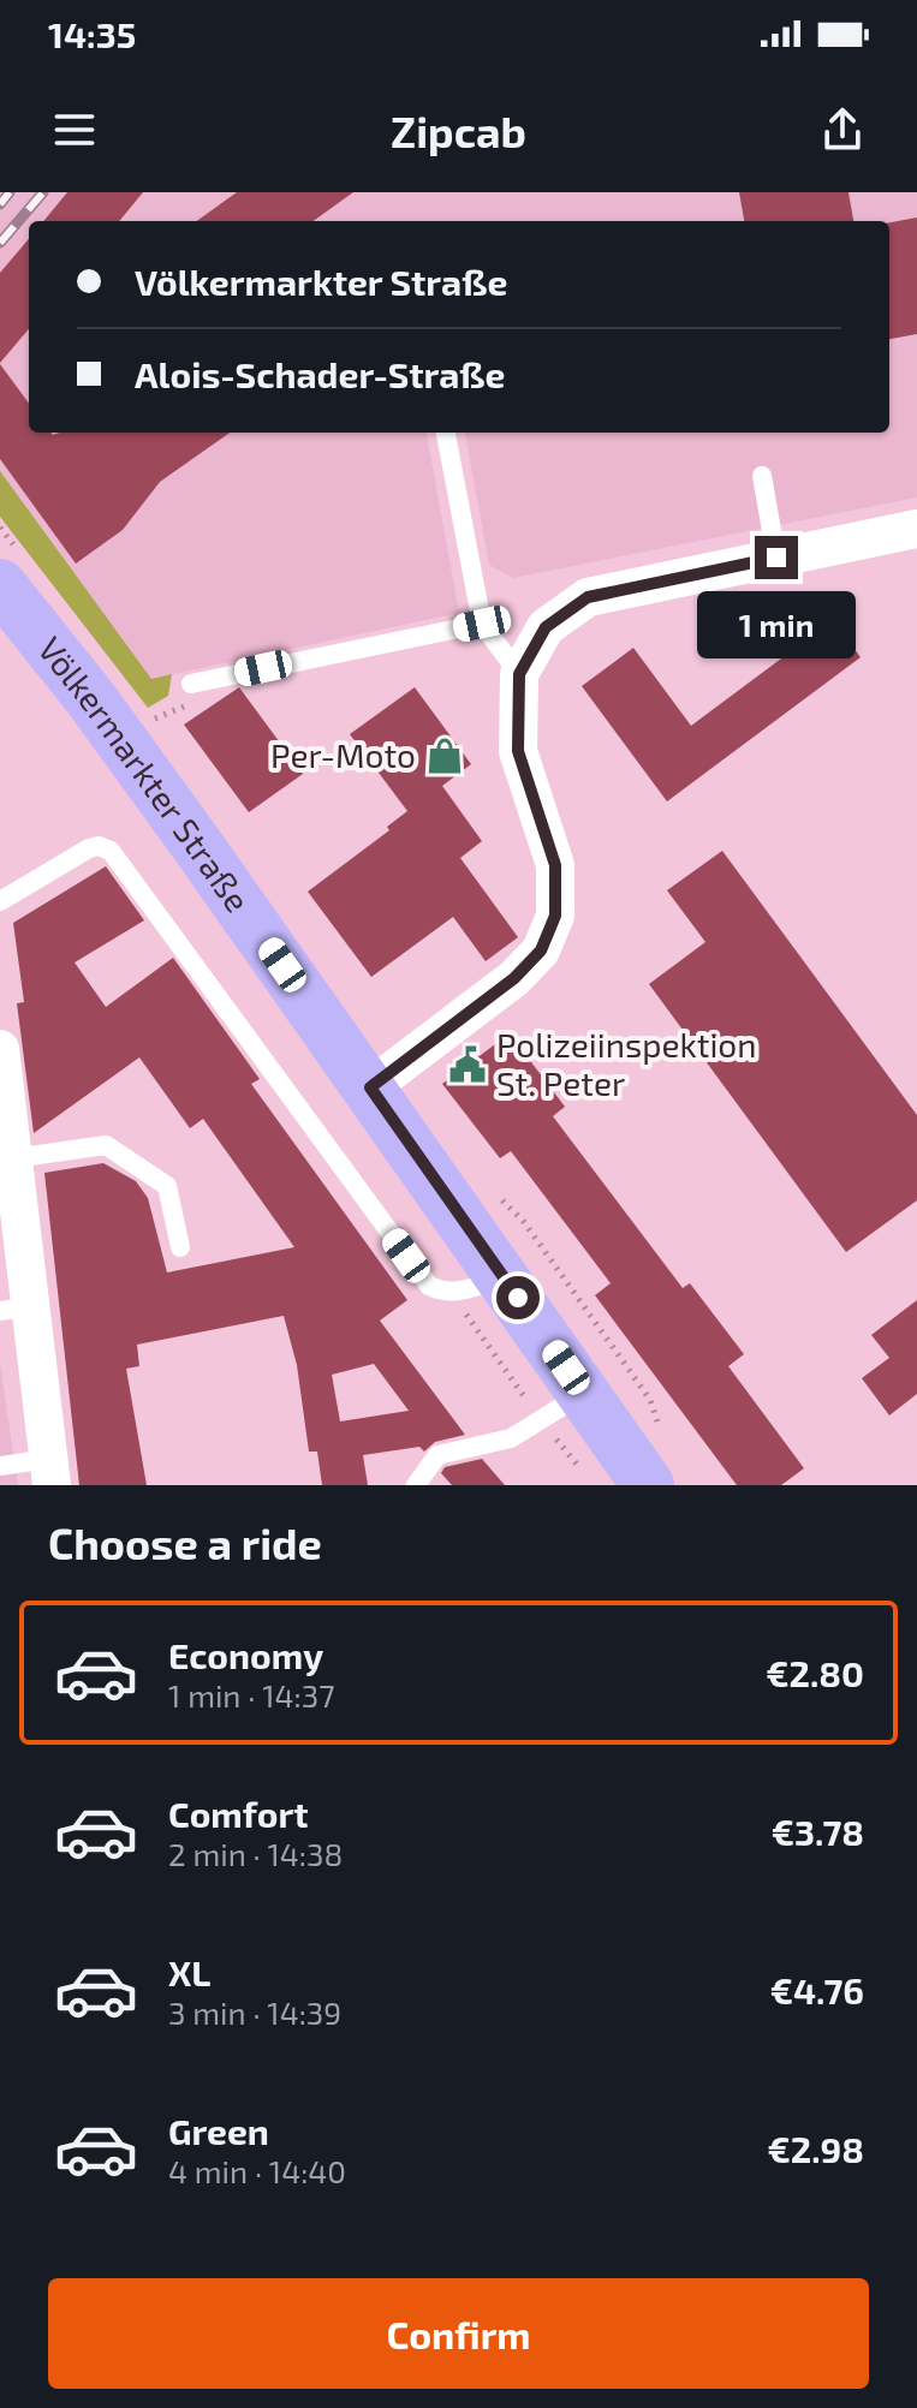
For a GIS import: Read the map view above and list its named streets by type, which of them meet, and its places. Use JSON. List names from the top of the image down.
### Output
{
  "streets": {
    "main road": ["Völkermarkter Straße"]
  },
  "places": {
    "shop": ["Per-Moto"],
    "public building": ["Polizeiinspektion St. Peter"]
  },
  "page": {
    "status": "14:35",
    "header": "Zipcab",
    "banner": ["Völkermarkter Straße", "Alois-Schader-Straße"],
    "bubble": "1 min",
    "heading": "Choose a ride",
    "list": [
      {
        "name": "Economy",
        "note": "1 min · 14:37",
        "value": "€2.80"
      },
      {
        "name": "Comfort",
        "note": "2 min · 14:38",
        "value": "€3.78"
      },
      {
        "name": "XL",
        "note": "3 min · 14:39",
        "value": "€4.76"
      },
      {
        "name": "Green",
        "note": "4 min · 14:40",
        "value": "€2.98"
      }
    ],
    "buttons": "Confirm"
  }
}
